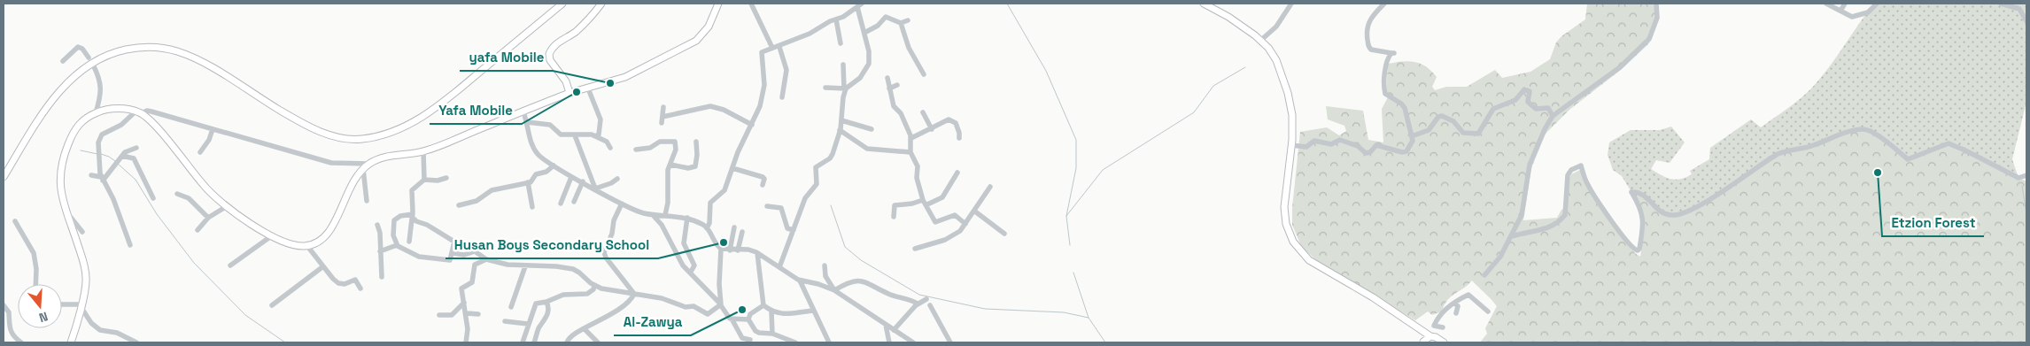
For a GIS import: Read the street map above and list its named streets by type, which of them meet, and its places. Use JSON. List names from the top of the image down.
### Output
{
  "places": [
    "yafa Mobile",
    "Yafa Mobile",
    "Etzion Forest",
    "Husan Boys Secondary School",
    "Al-Zawya"
  ],
  "north": "bottom"
}
